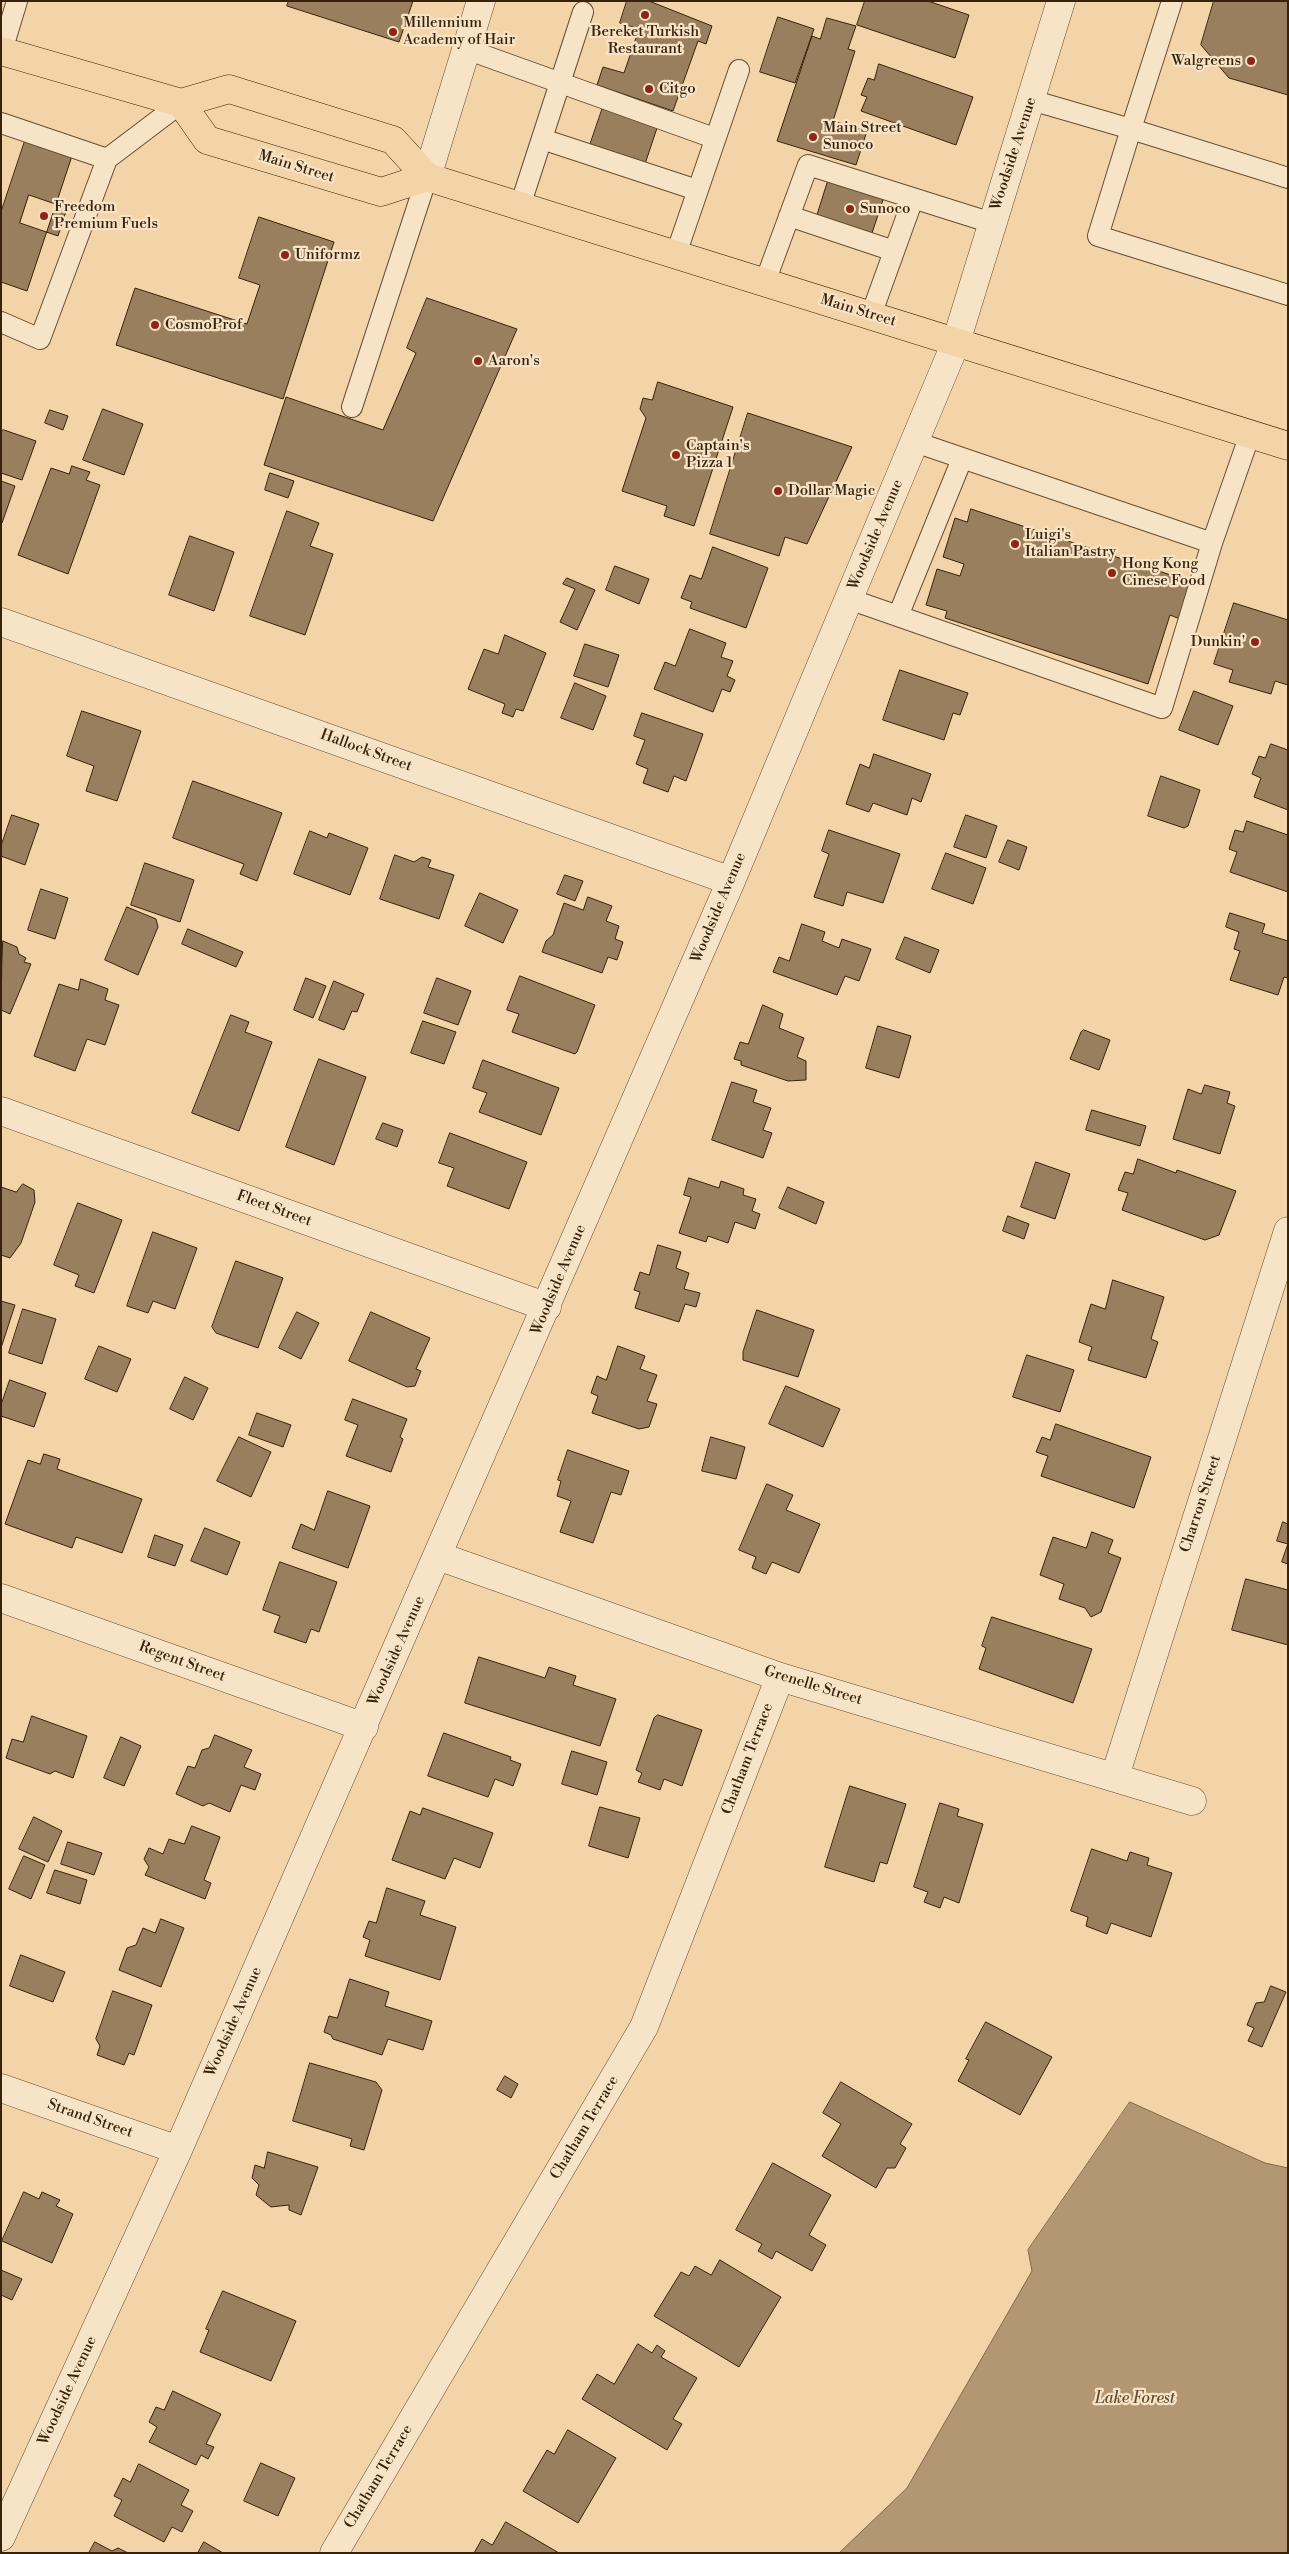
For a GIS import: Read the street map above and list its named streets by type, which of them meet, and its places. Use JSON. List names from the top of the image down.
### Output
{
  "streets": {
    "main road": ["Main Street"],
    "street": [
      "Woodside Avenue",
      "Hallock Street",
      "Fleet Street",
      "Charron Street",
      "Regent Street",
      "Grenelle Street",
      "Chatham Terrace",
      "Strand Street"
    ]
  },
  "crossings": [
    ["Woodside Avenue", "Main Street"],
    ["Woodside Avenue", "Hallock Street"],
    ["Woodside Avenue", "Fleet Street"],
    ["Woodside Avenue", "Regent Street"],
    ["Woodside Avenue", "Grenelle Street"],
    ["Woodside Avenue", "Strand Street"],
    ["Charron Street", "Grenelle Street"],
    ["Grenelle Street", "Chatham Terrace"]
  ],
  "water": ["Lake Forest"],
  "places": [
    "Bereket Turkish Restaurant",
    "Millennium Academy of Hair",
    "Walgreens",
    "Citgo",
    "Main Street Sunoco",
    "Sunoco",
    "Freedom Premium Fuels",
    "Uniformz",
    "CosmoProf",
    "Aaron's",
    "Captain's Pizza 1",
    "Dollar Magic",
    "Luigi's Italian Pastry",
    "Hong Kong Cinese Food",
    "Dunkin'"
  ]
}
